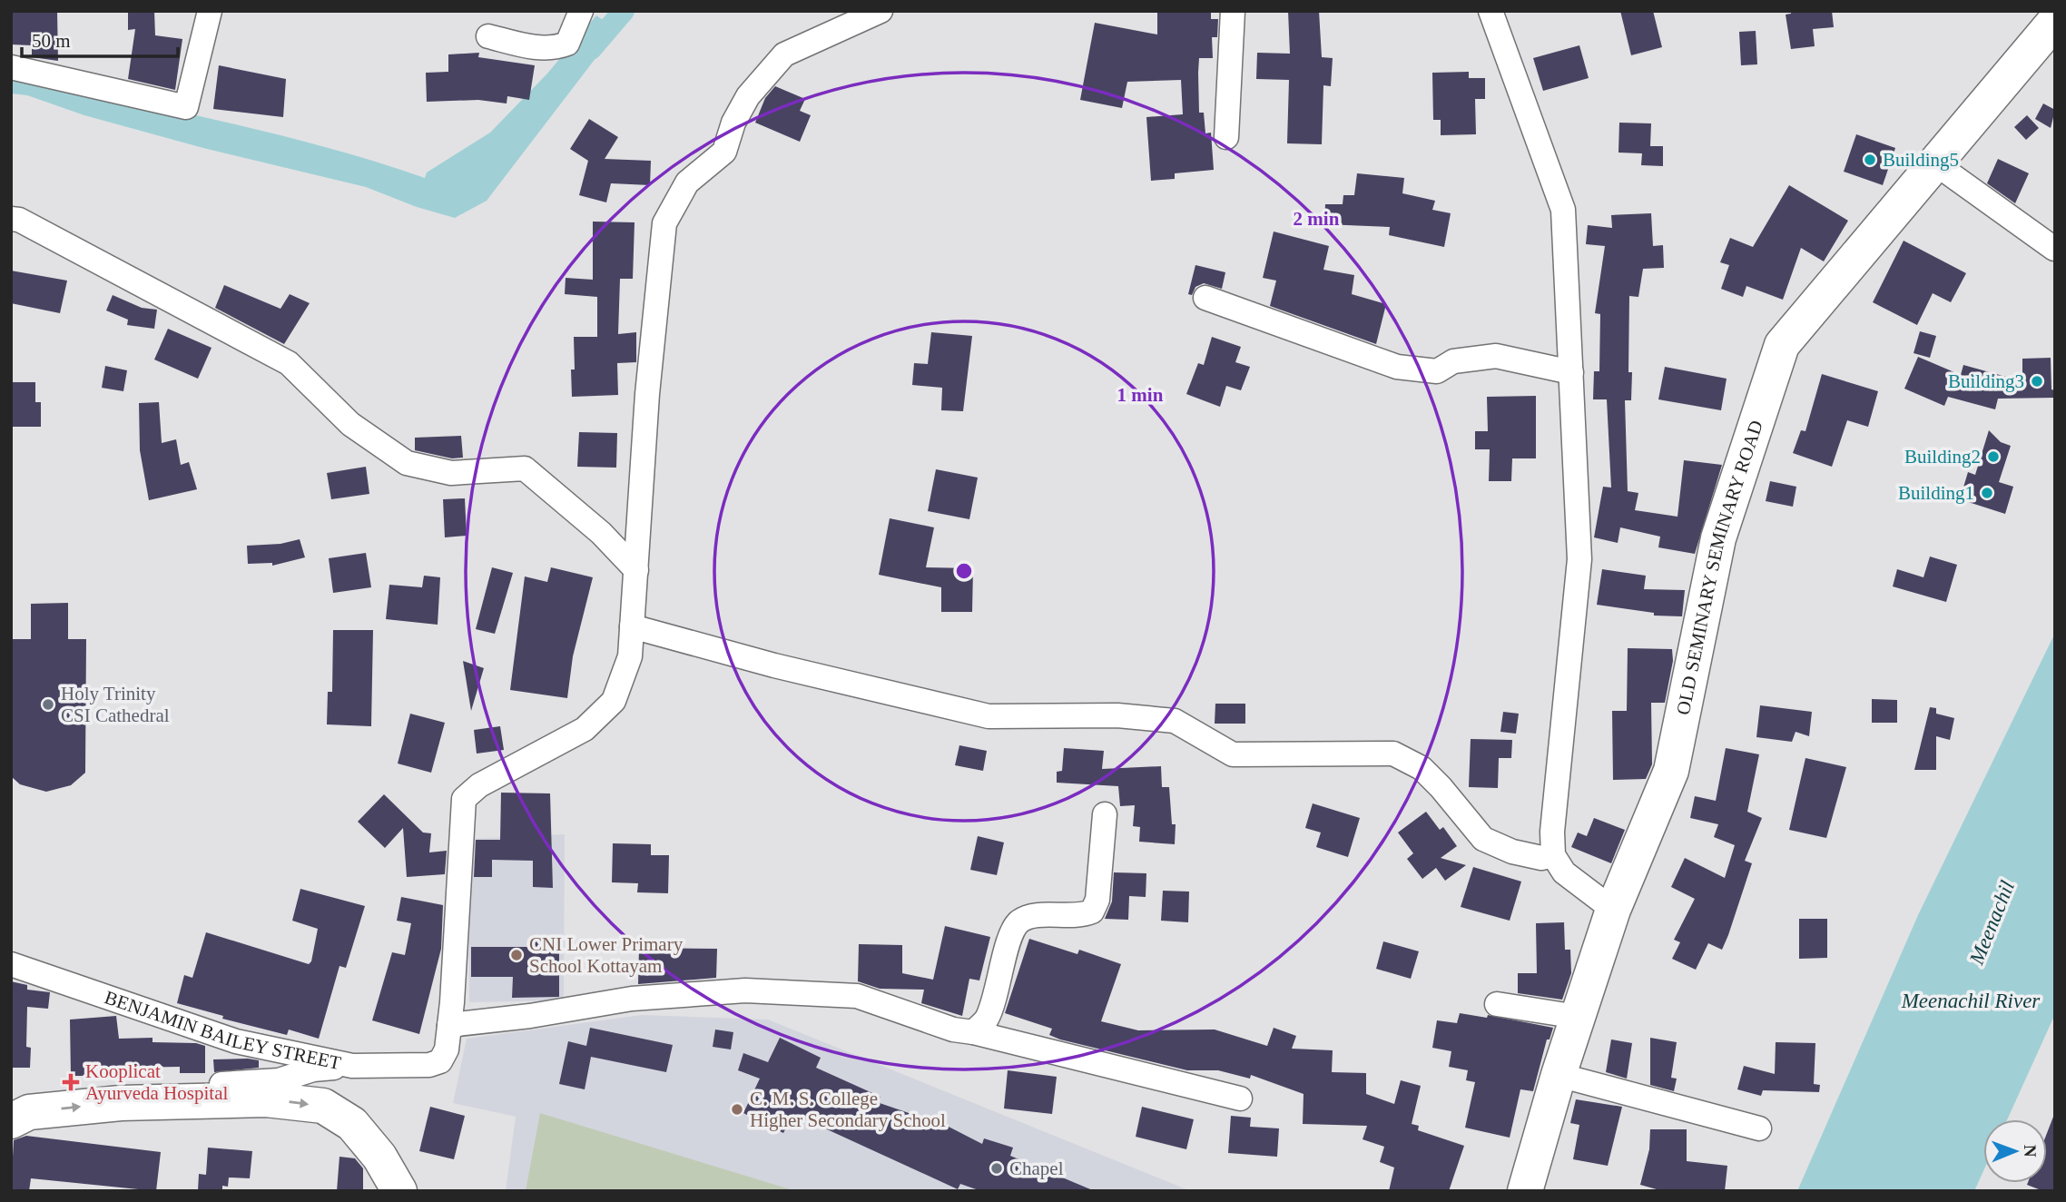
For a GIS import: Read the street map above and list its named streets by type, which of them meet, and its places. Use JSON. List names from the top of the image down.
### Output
{
  "streets": {
    "main road": ["OLD SEMINARY SEMINARY ROAD"],
    "street": ["BENJAMIN BAILEY STREET"]
  },
  "water": ["Meenachil", "Meenachil River"],
  "places": {
    "other": [
      "Building5",
      "Building3",
      "Building2",
      "Building1",
      "Holy Trinity CSI Cathedral",
      "CNI Lower Primary School Kottayam",
      "C. M. S. College Higher Secondary School",
      "Chapel"
    ],
    "health": ["Kooplicat Ayurveda Hospital"]
  },
  "scale_bar": "50 m",
  "north": "right",
  "rings": ["2 min", "1 min"]
}
